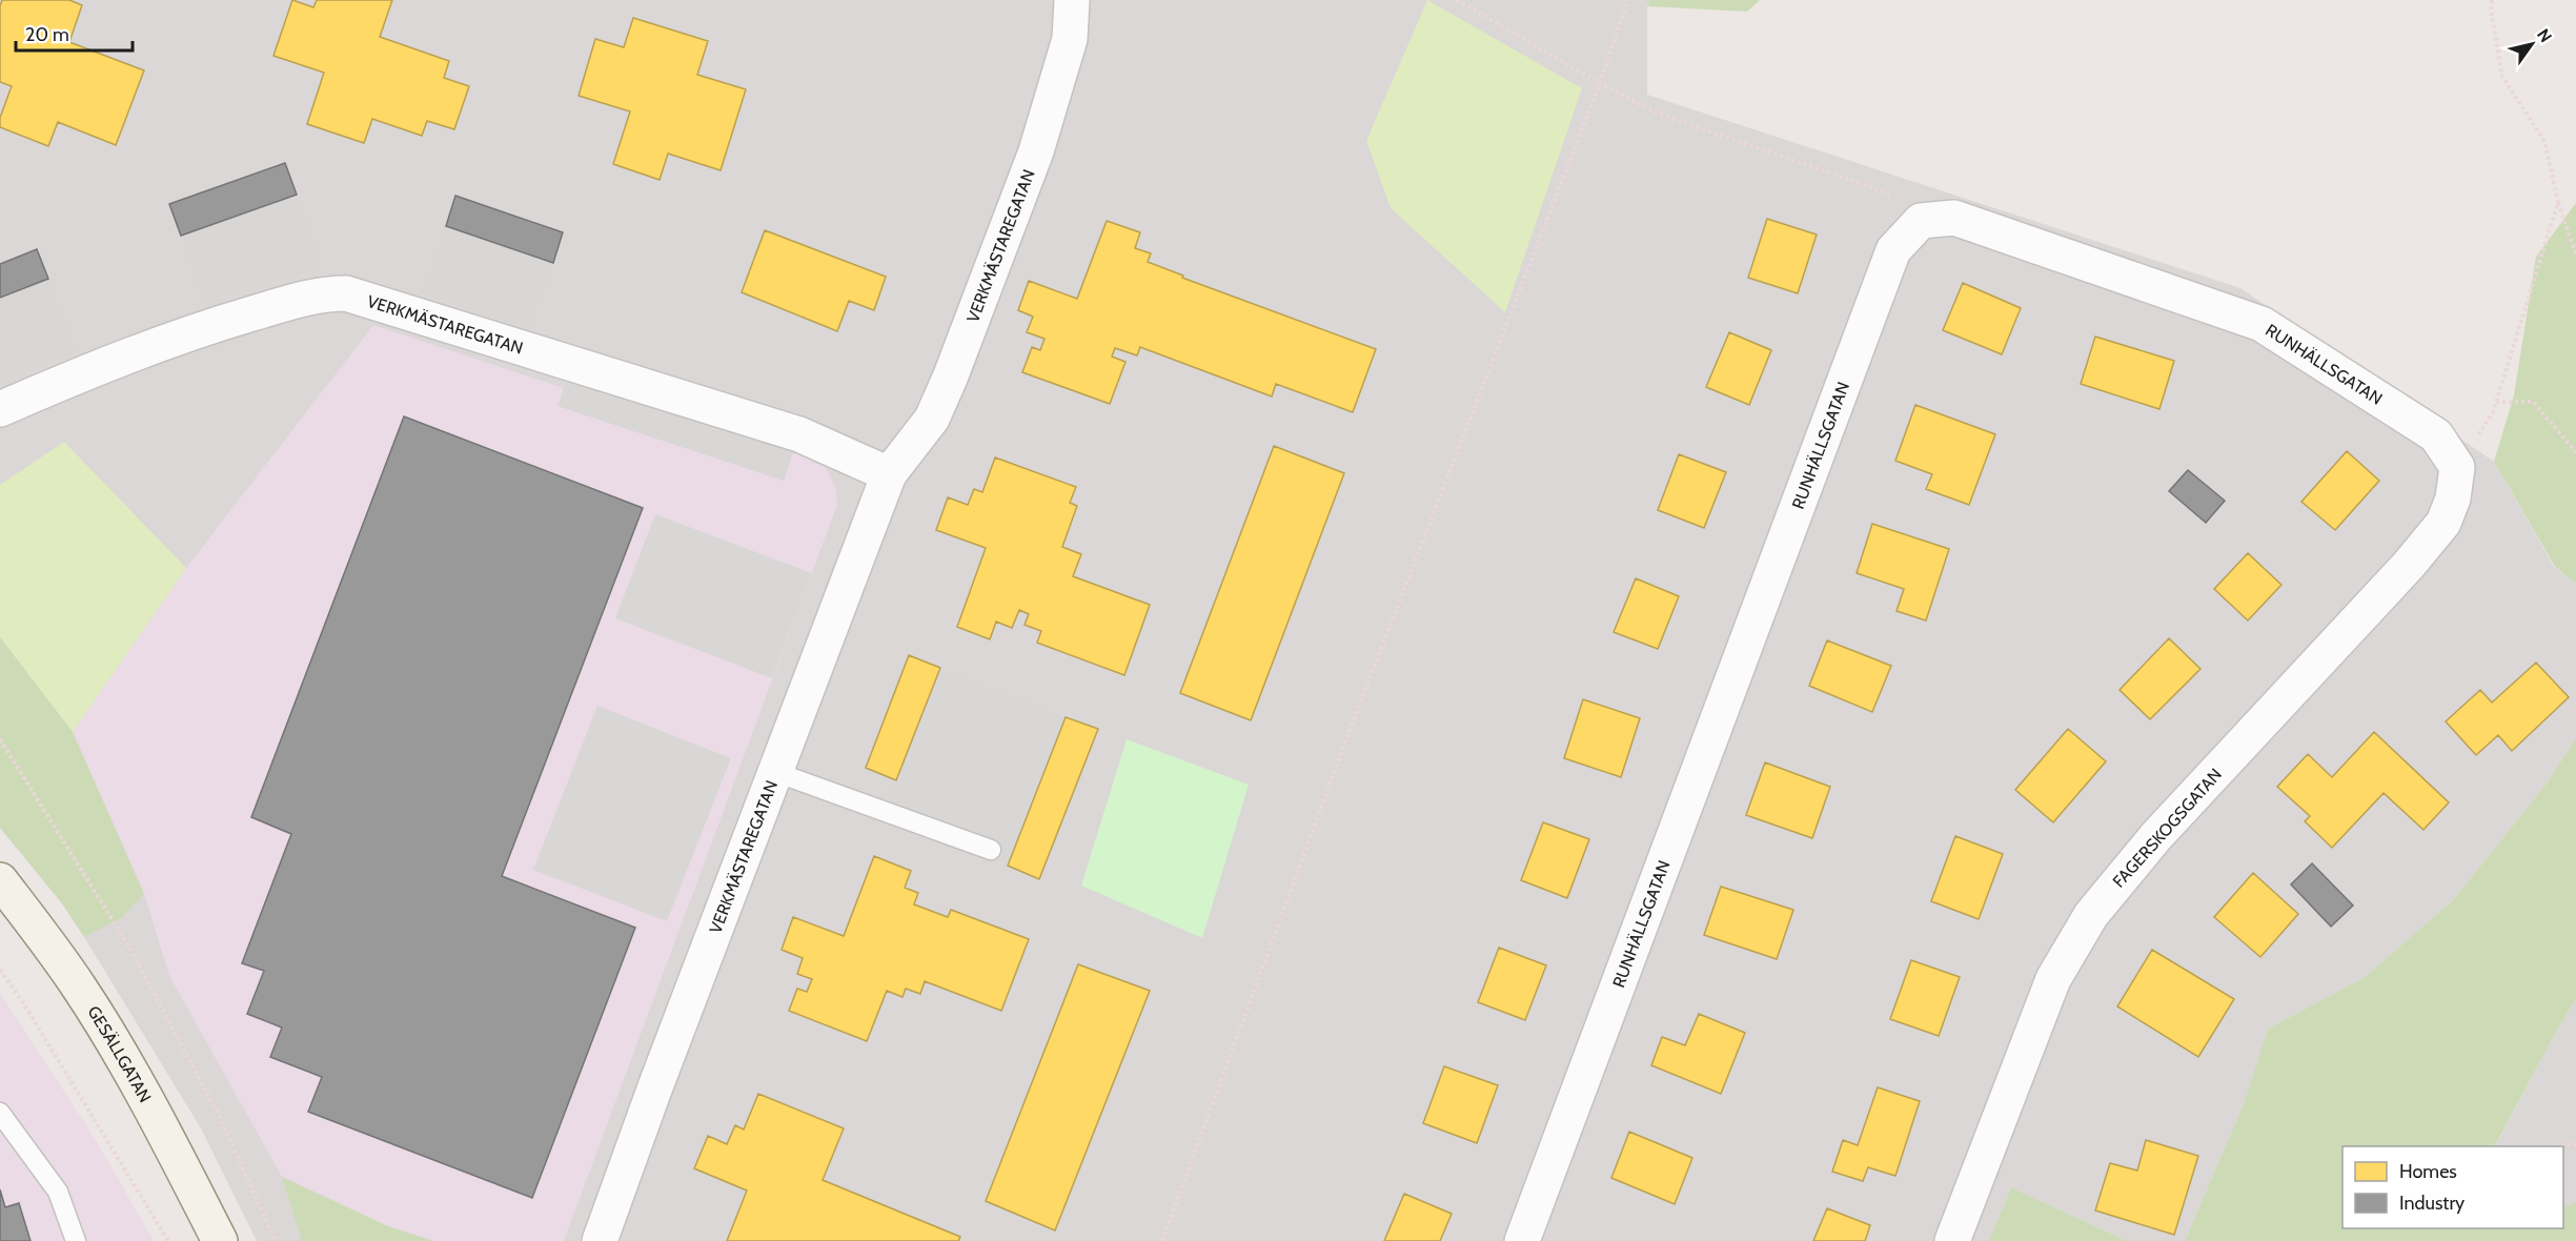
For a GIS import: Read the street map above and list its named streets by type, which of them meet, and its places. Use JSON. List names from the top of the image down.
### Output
{
  "streets": {
    "street": [
      "VERKMÄSTAREGATAN",
      "RUNHÄLLSGATAN",
      "FAGERSKOGSGATAN",
      "GESÄLLGATAN"
    ]
  },
  "crossings": [
    ["RUNHÄLLSGATAN", "FAGERSKOGSGATAN"]
  ],
  "legend": ["Homes", "Industry"],
  "scale_bar": "20 m",
  "north": "top right"
}
